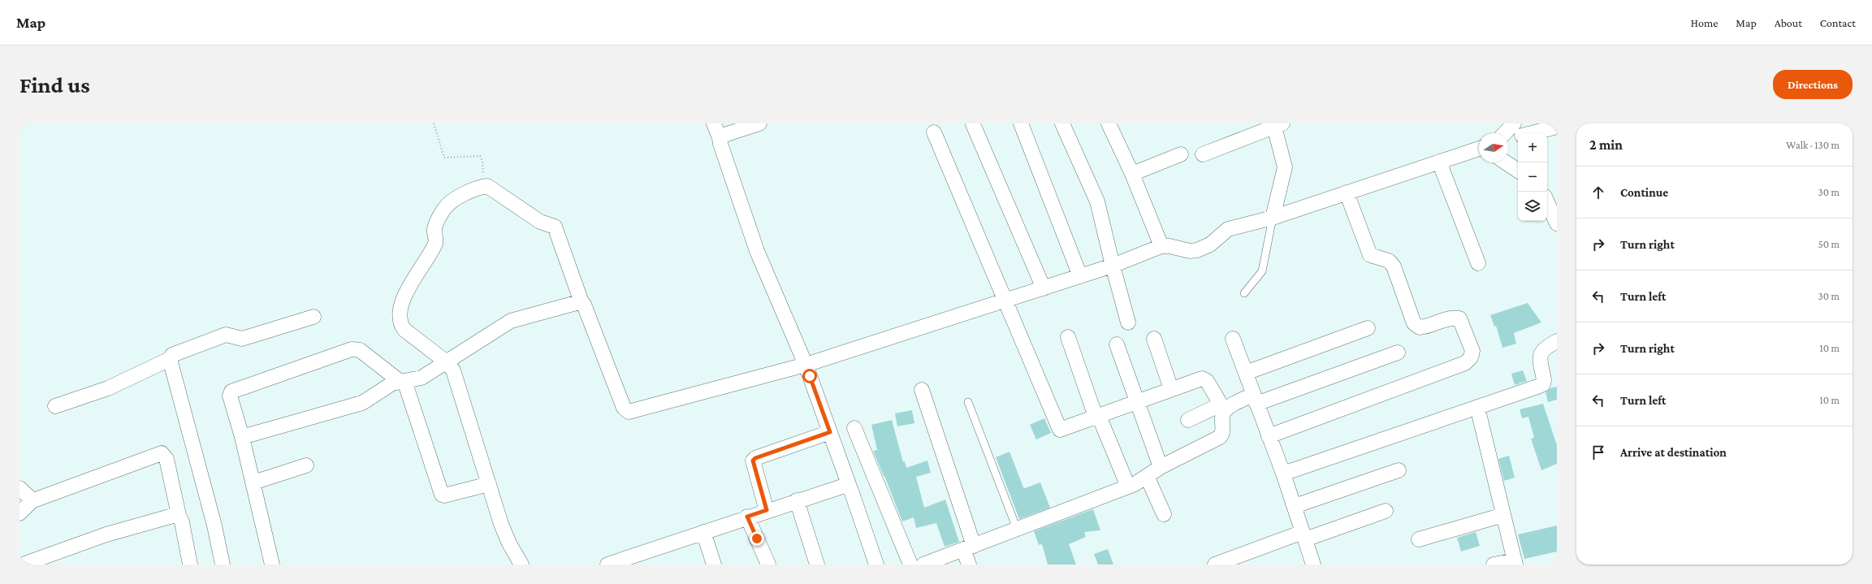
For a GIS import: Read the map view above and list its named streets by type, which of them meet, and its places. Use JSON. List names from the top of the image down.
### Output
{
  "north": "right",
  "page": {
    "header": "Map",
    "nav": [
      "Home",
      "Map",
      "About",
      "Contact"
    ],
    "buttons": "Directions",
    "title": "Find us",
    "heading": ["2 min", "Walk · 130 m"],
    "map_buttons": ["+", "−"],
    "list": [
      ["Continue", "30 m"],
      ["Turn right", "50 m"],
      ["Turn left", "30 m"],
      ["Turn right", "10 m"],
      ["Turn left", "10 m"],
      "Arrive at destination"
    ]
  }
}
